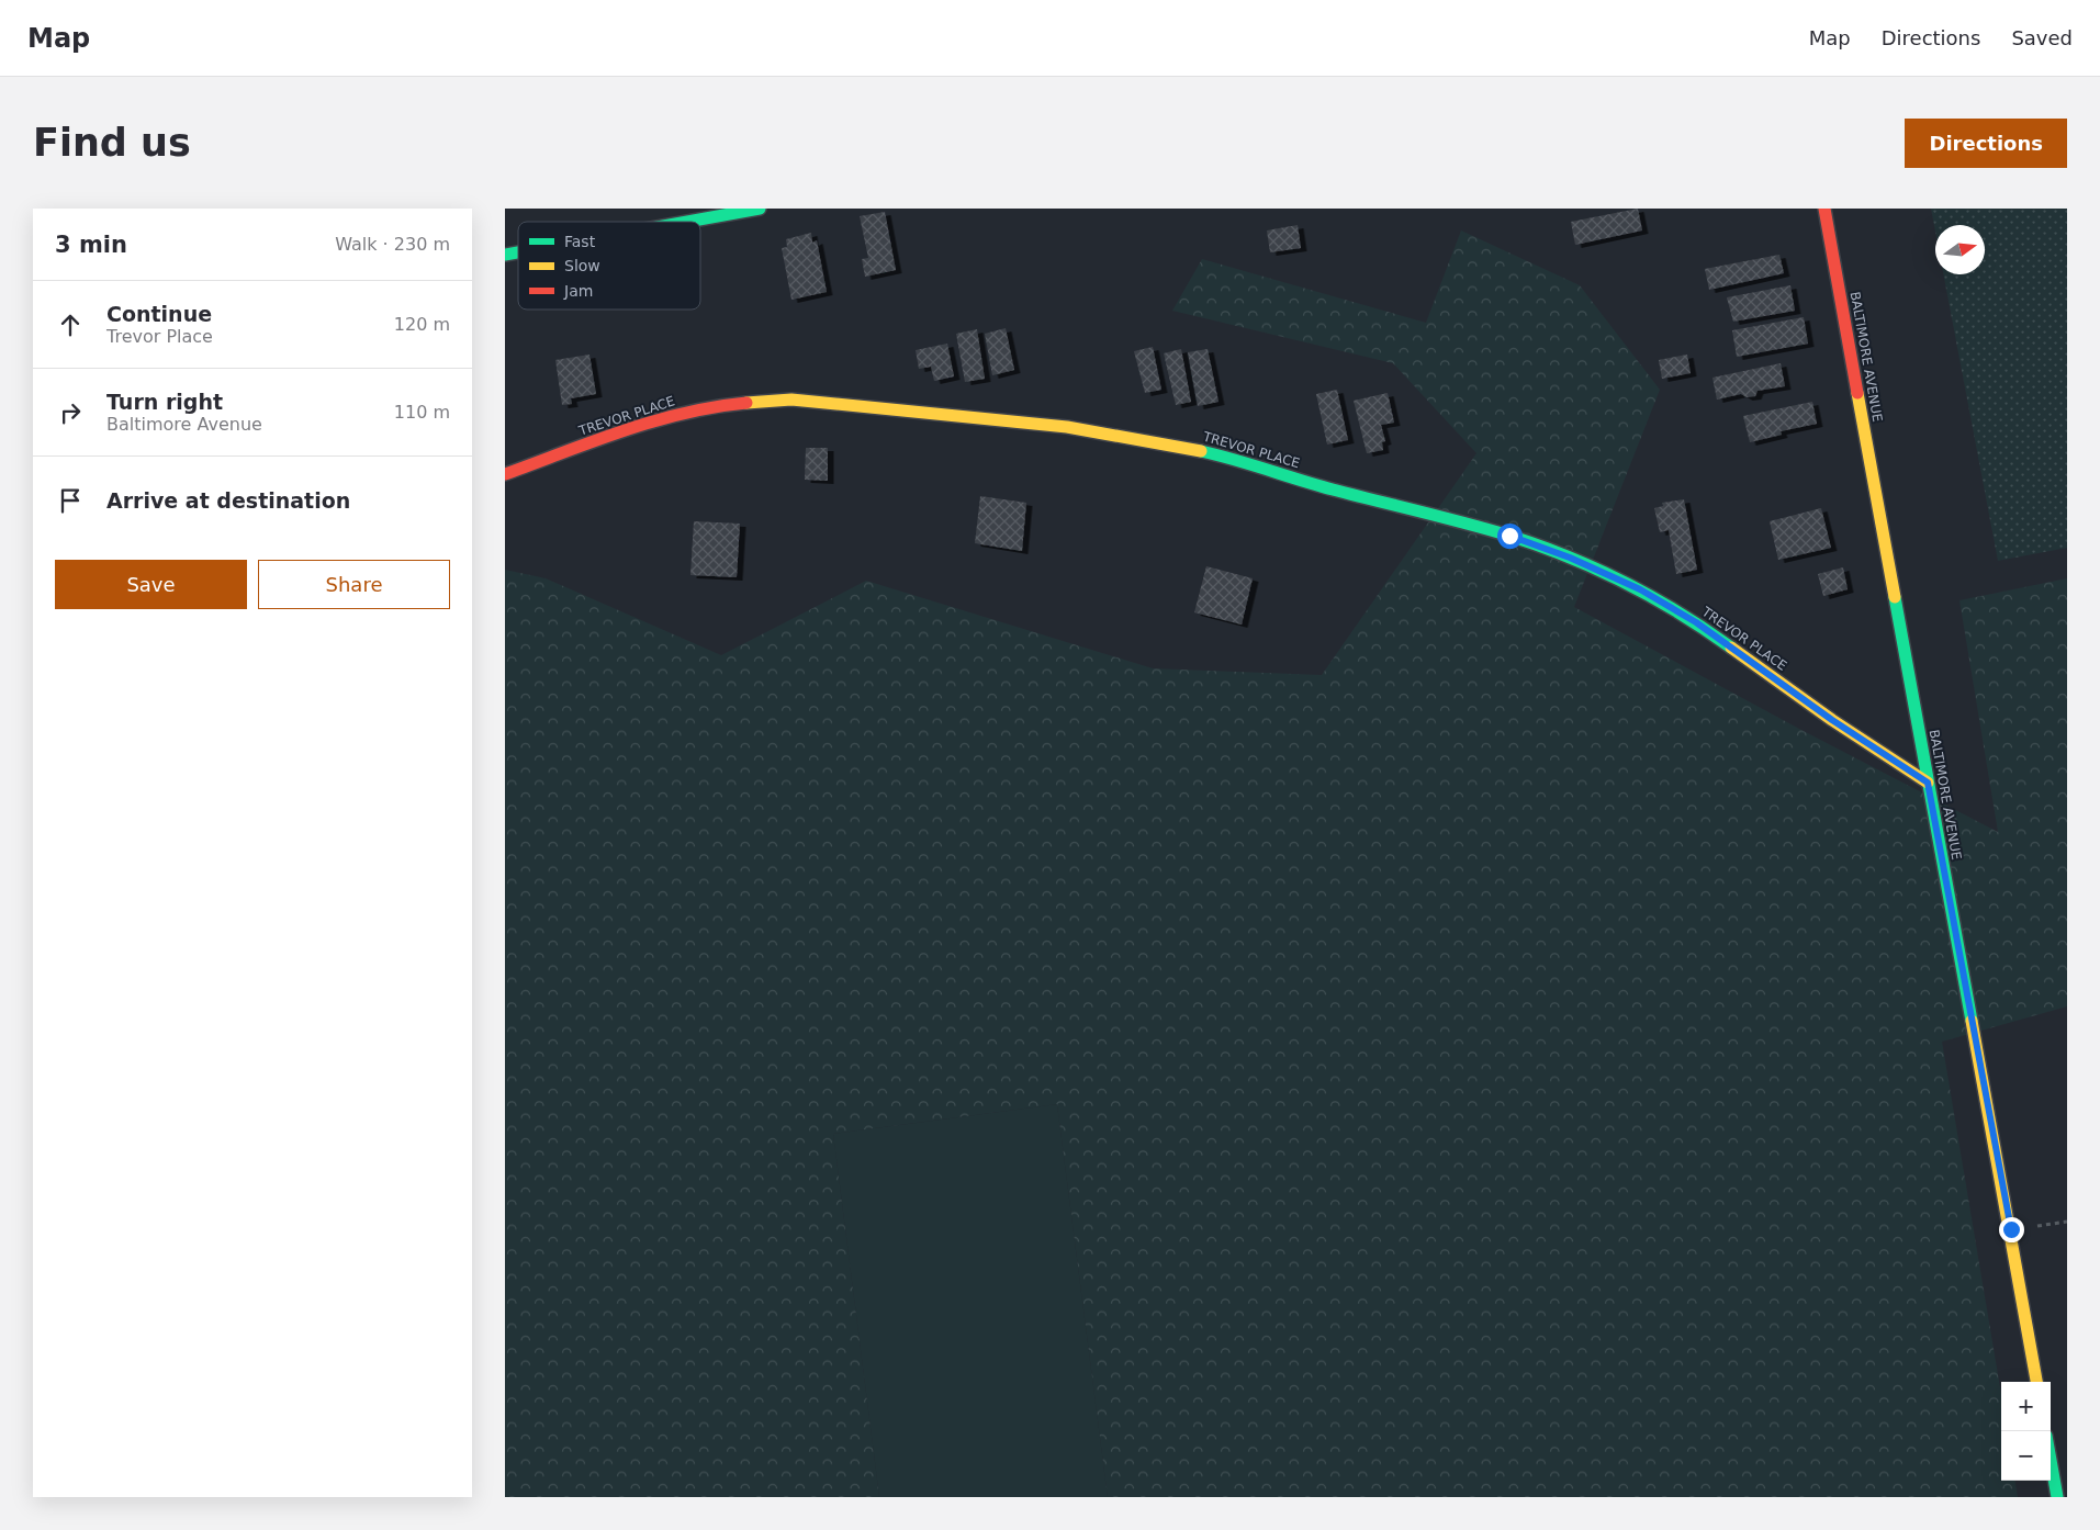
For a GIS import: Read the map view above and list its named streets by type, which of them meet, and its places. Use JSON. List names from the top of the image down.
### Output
{
  "streets": {
    "street": ["BALTIMORE AVENUE", "TREVOR PLACE"]
  },
  "crossings": [
    ["BALTIMORE AVENUE", "TREVOR PLACE"]
  ],
  "legend": ["Fast", "Slow", "Jam"],
  "north": "right",
  "page": {
    "header": "Map",
    "nav": ["Map", "Directions", "Saved"],
    "buttons": [
      "Directions",
      ["Save", "Share"]
    ],
    "title": "Find us",
    "heading": ["3 min", "Walk · 230 m"],
    "list": [
      ["Continue", "Trevor Place", "120 m"],
      ["Turn right", "Baltimore Avenue", "110 m"],
      "Arrive at destination"
    ],
    "map_buttons": ["+", "−"]
  }
}
